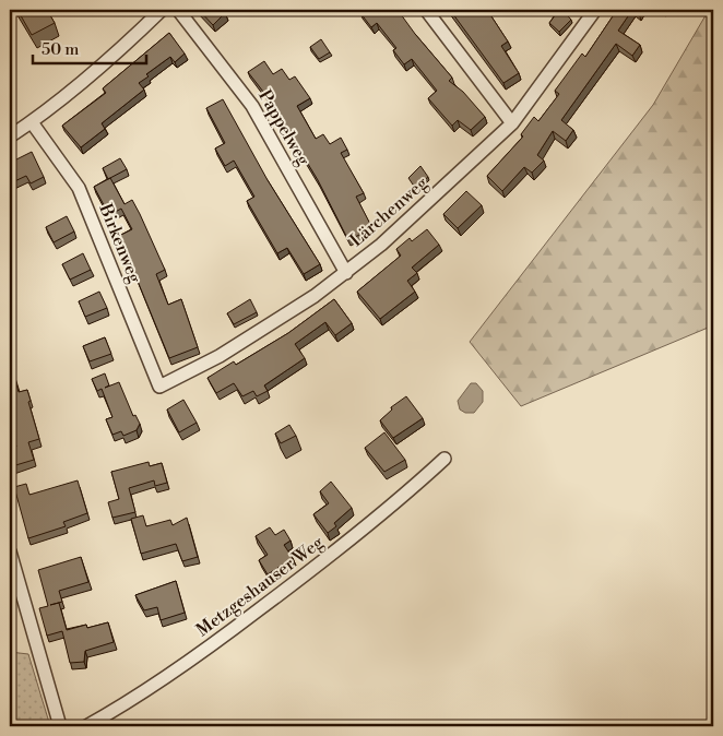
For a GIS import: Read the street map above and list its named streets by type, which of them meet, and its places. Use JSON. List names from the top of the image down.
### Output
{
  "streets": {
    "street": [
      "Pappelweg",
      "Lärchenweg",
      "Birkenweg",
      "Metzgeshauser Weg"
    ]
  },
  "crossings": [
    ["Pappelweg", "Lärchenweg"],
    ["Lärchenweg", "Birkenweg"]
  ],
  "scale_bar": "50 m"
}
